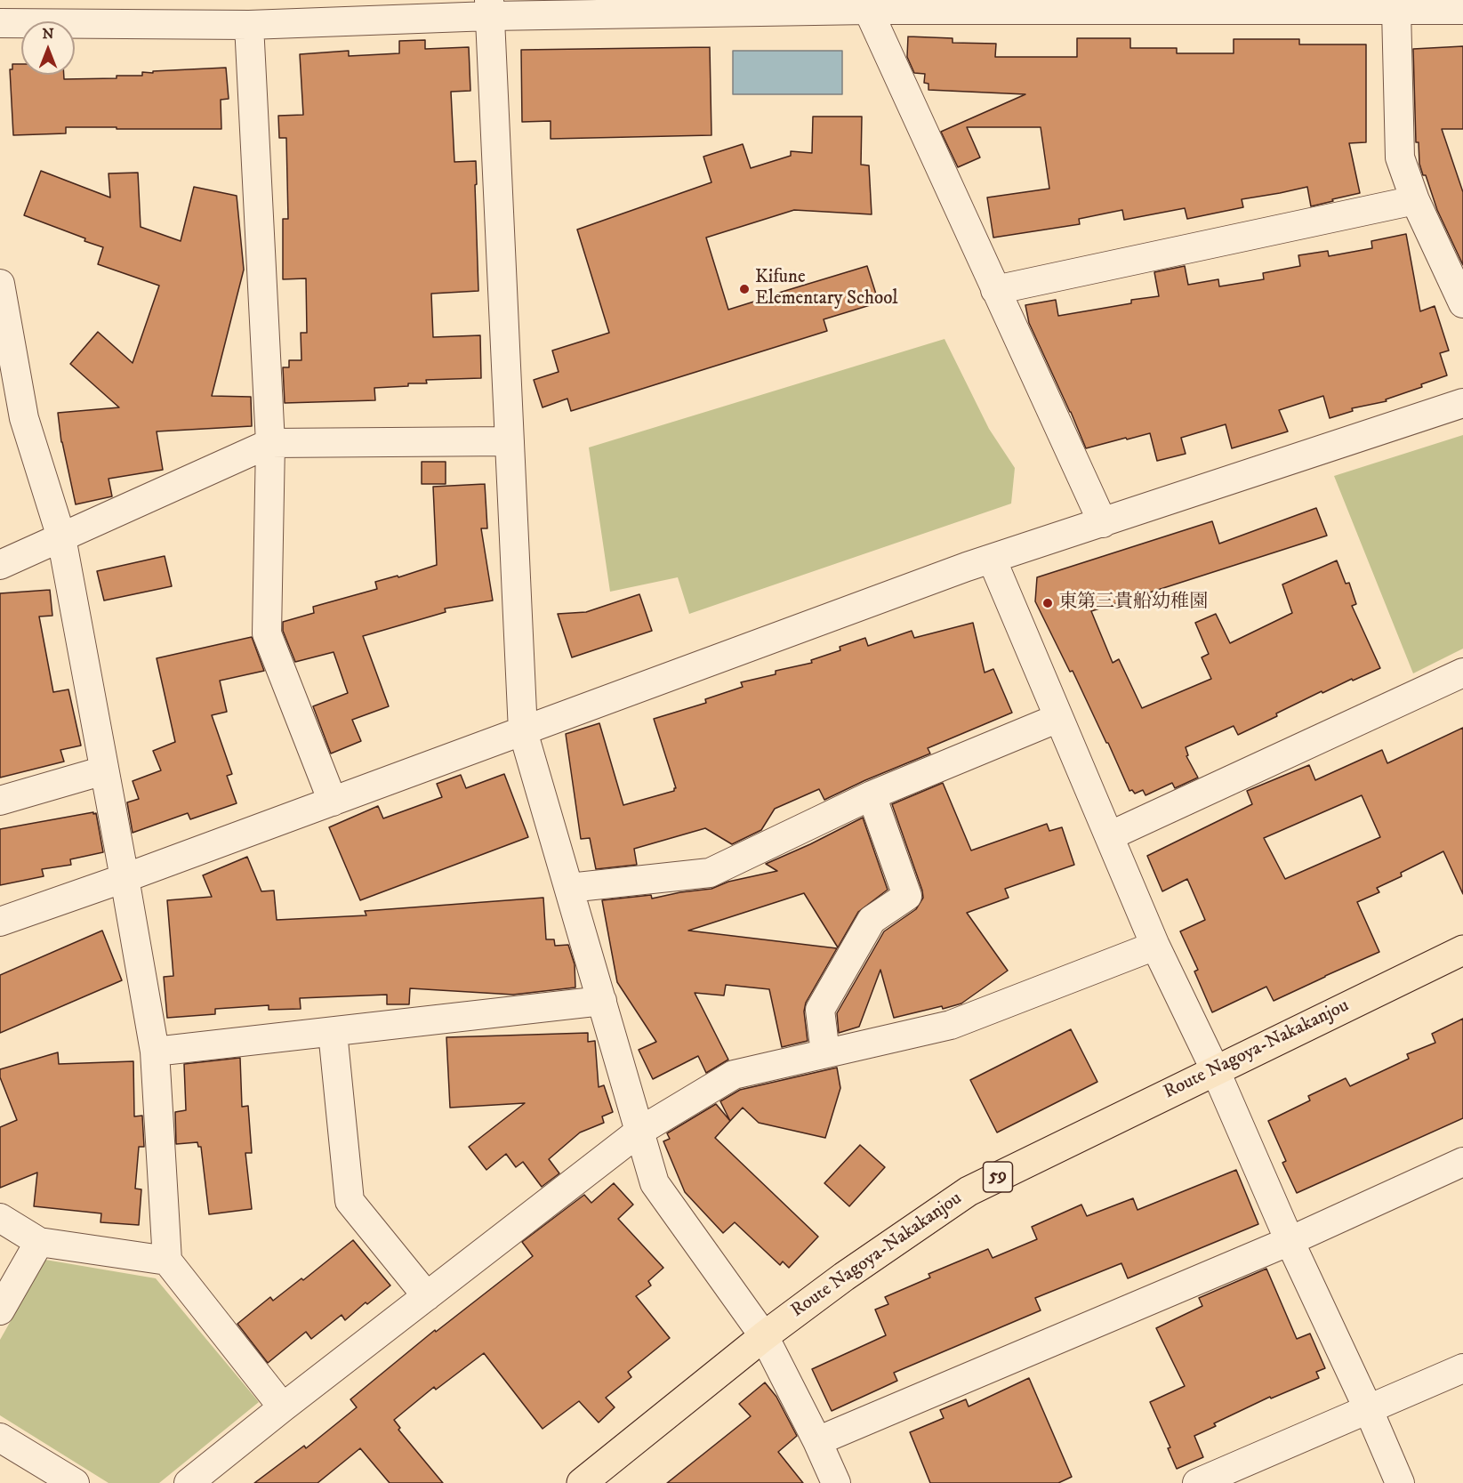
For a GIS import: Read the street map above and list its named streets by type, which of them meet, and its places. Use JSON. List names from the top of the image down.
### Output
{
  "streets": {
    "main road": ["Route Nagoya-Nakakanjou", "59"]
  },
  "places": ["Kifune Elementary School", "東第三貴船幼稚園"],
  "north": "top"
}
